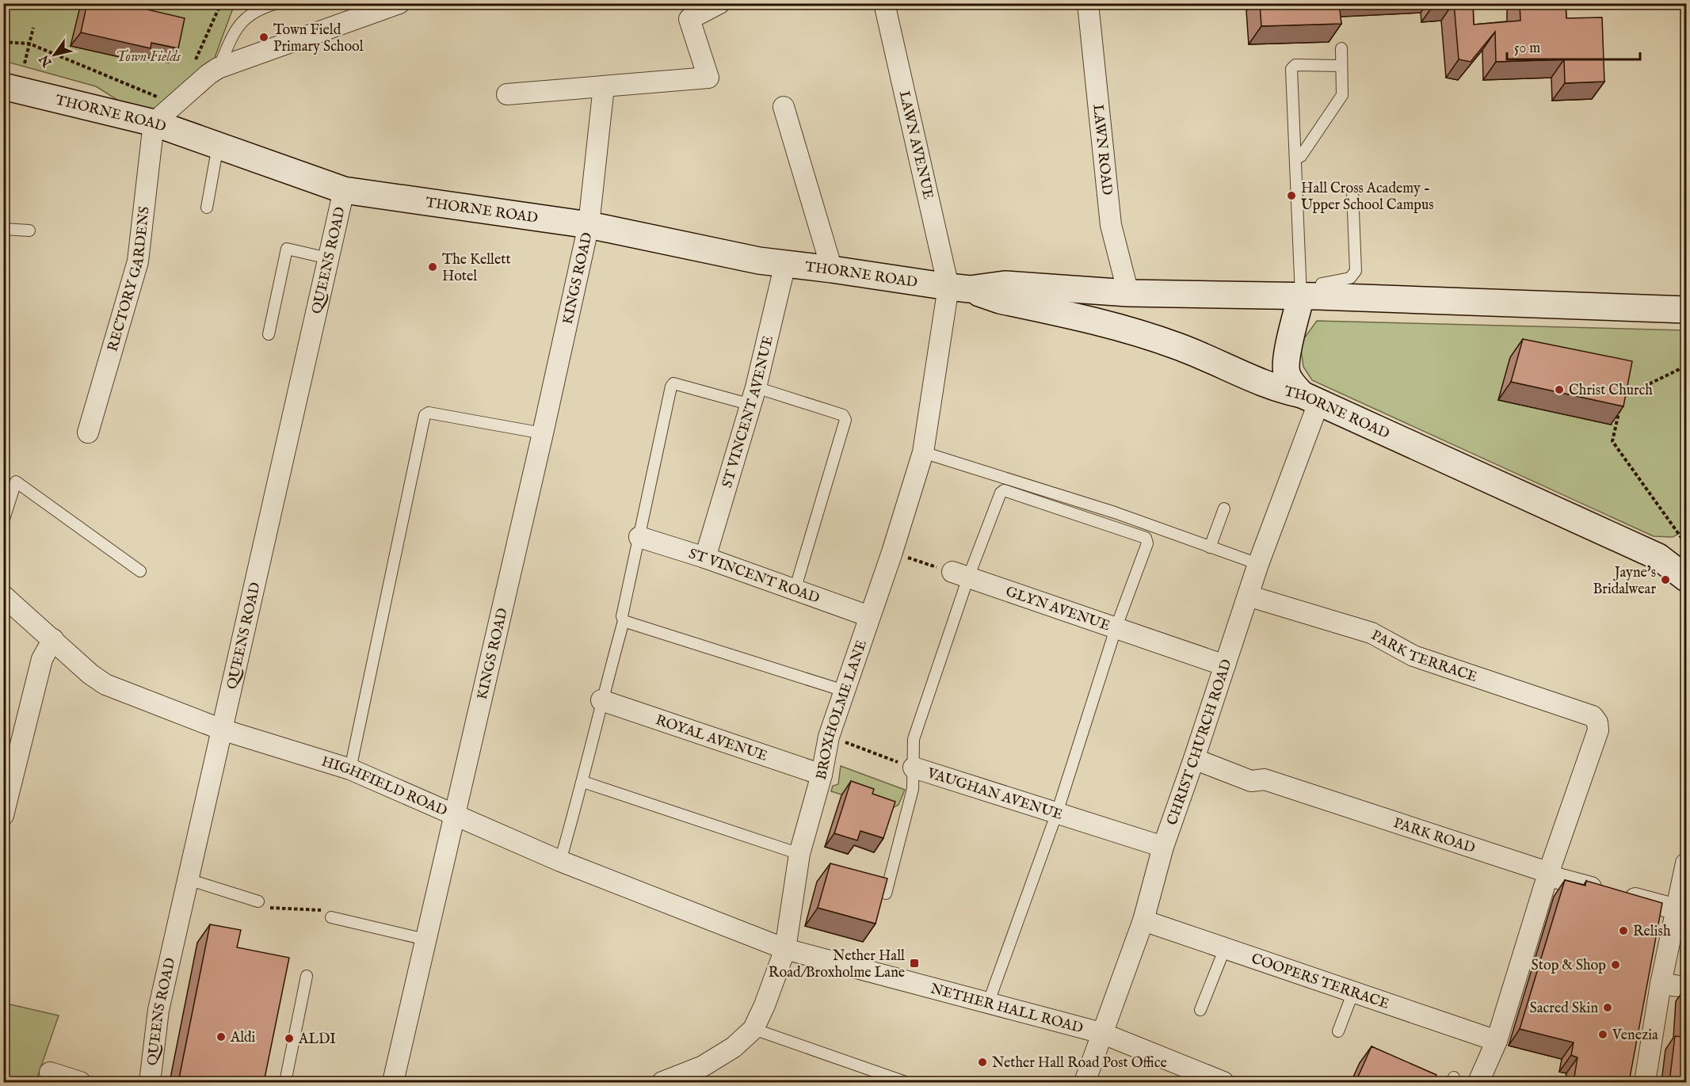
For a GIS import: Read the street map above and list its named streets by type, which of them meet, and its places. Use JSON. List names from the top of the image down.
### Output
{
  "streets": {
    "street": [
      "THORNE ROAD",
      "LAWN AVENUE",
      "LAWN ROAD",
      "QUEENS ROAD",
      "KINGS ROAD",
      "RECTORY GARDENS",
      "ST VINCENT AVENUE",
      "ST VINCENT ROAD",
      "GLYN AVENUE",
      "PARK TERRACE",
      "BROXHOLME LANE",
      "ROYAL AVENUE",
      "CHRIST CHURCH ROAD",
      "HIGHFIELD ROAD",
      "VAUGHAN AVENUE",
      "PARK ROAD",
      "COOPERS TERRACE",
      "NETHER HALL ROAD"
    ]
  },
  "crossings": [
    ["THORNE ROAD", "LAWN AVENUE"],
    ["THORNE ROAD", "LAWN ROAD"],
    ["THORNE ROAD", "QUEENS ROAD"],
    ["THORNE ROAD", "KINGS ROAD"],
    ["THORNE ROAD", "RECTORY GARDENS"],
    ["THORNE ROAD", "ST VINCENT AVENUE"],
    ["THORNE ROAD", "BROXHOLME LANE"],
    ["THORNE ROAD", "CHRIST CHURCH ROAD"],
    ["LAWN AVENUE", "BROXHOLME LANE"],
    ["QUEENS ROAD", "HIGHFIELD ROAD"],
    ["KINGS ROAD", "HIGHFIELD ROAD"],
    ["ST VINCENT AVENUE", "ST VINCENT ROAD"],
    ["ST VINCENT ROAD", "BROXHOLME LANE"],
    ["GLYN AVENUE", "CHRIST CHURCH ROAD"],
    ["PARK TERRACE", "CHRIST CHURCH ROAD"],
    ["PARK TERRACE", "PARK ROAD"],
    ["BROXHOLME LANE", "ROYAL AVENUE"],
    ["BROXHOLME LANE", "HIGHFIELD ROAD"],
    ["BROXHOLME LANE", "VAUGHAN AVENUE"],
    ["BROXHOLME LANE", "NETHER HALL ROAD"],
    ["CHRIST CHURCH ROAD", "VAUGHAN AVENUE"],
    ["CHRIST CHURCH ROAD", "PARK ROAD"],
    ["CHRIST CHURCH ROAD", "COOPERS TERRACE"],
    ["CHRIST CHURCH ROAD", "NETHER HALL ROAD"],
    ["HIGHFIELD ROAD", "NETHER HALL ROAD"]
  ],
  "parks": ["Town Fields"],
  "places": {
    "other": [
      "Town Field Primary School",
      "Hall Cross Academy - Upper School Campus",
      "The Kellett Hotel",
      "Christ Church",
      "Jayne's Bridalwear",
      "Relish",
      "Stop & Shop",
      "Sacred Skin",
      "Venezia",
      "Aldi",
      "ALDI",
      "Nether Hall Road Post Office"
    ],
    "transit": ["Nether Hall Road/Broxholme Lane"]
  },
  "scale_bar": "50 m",
  "north": "bottom left"
}
